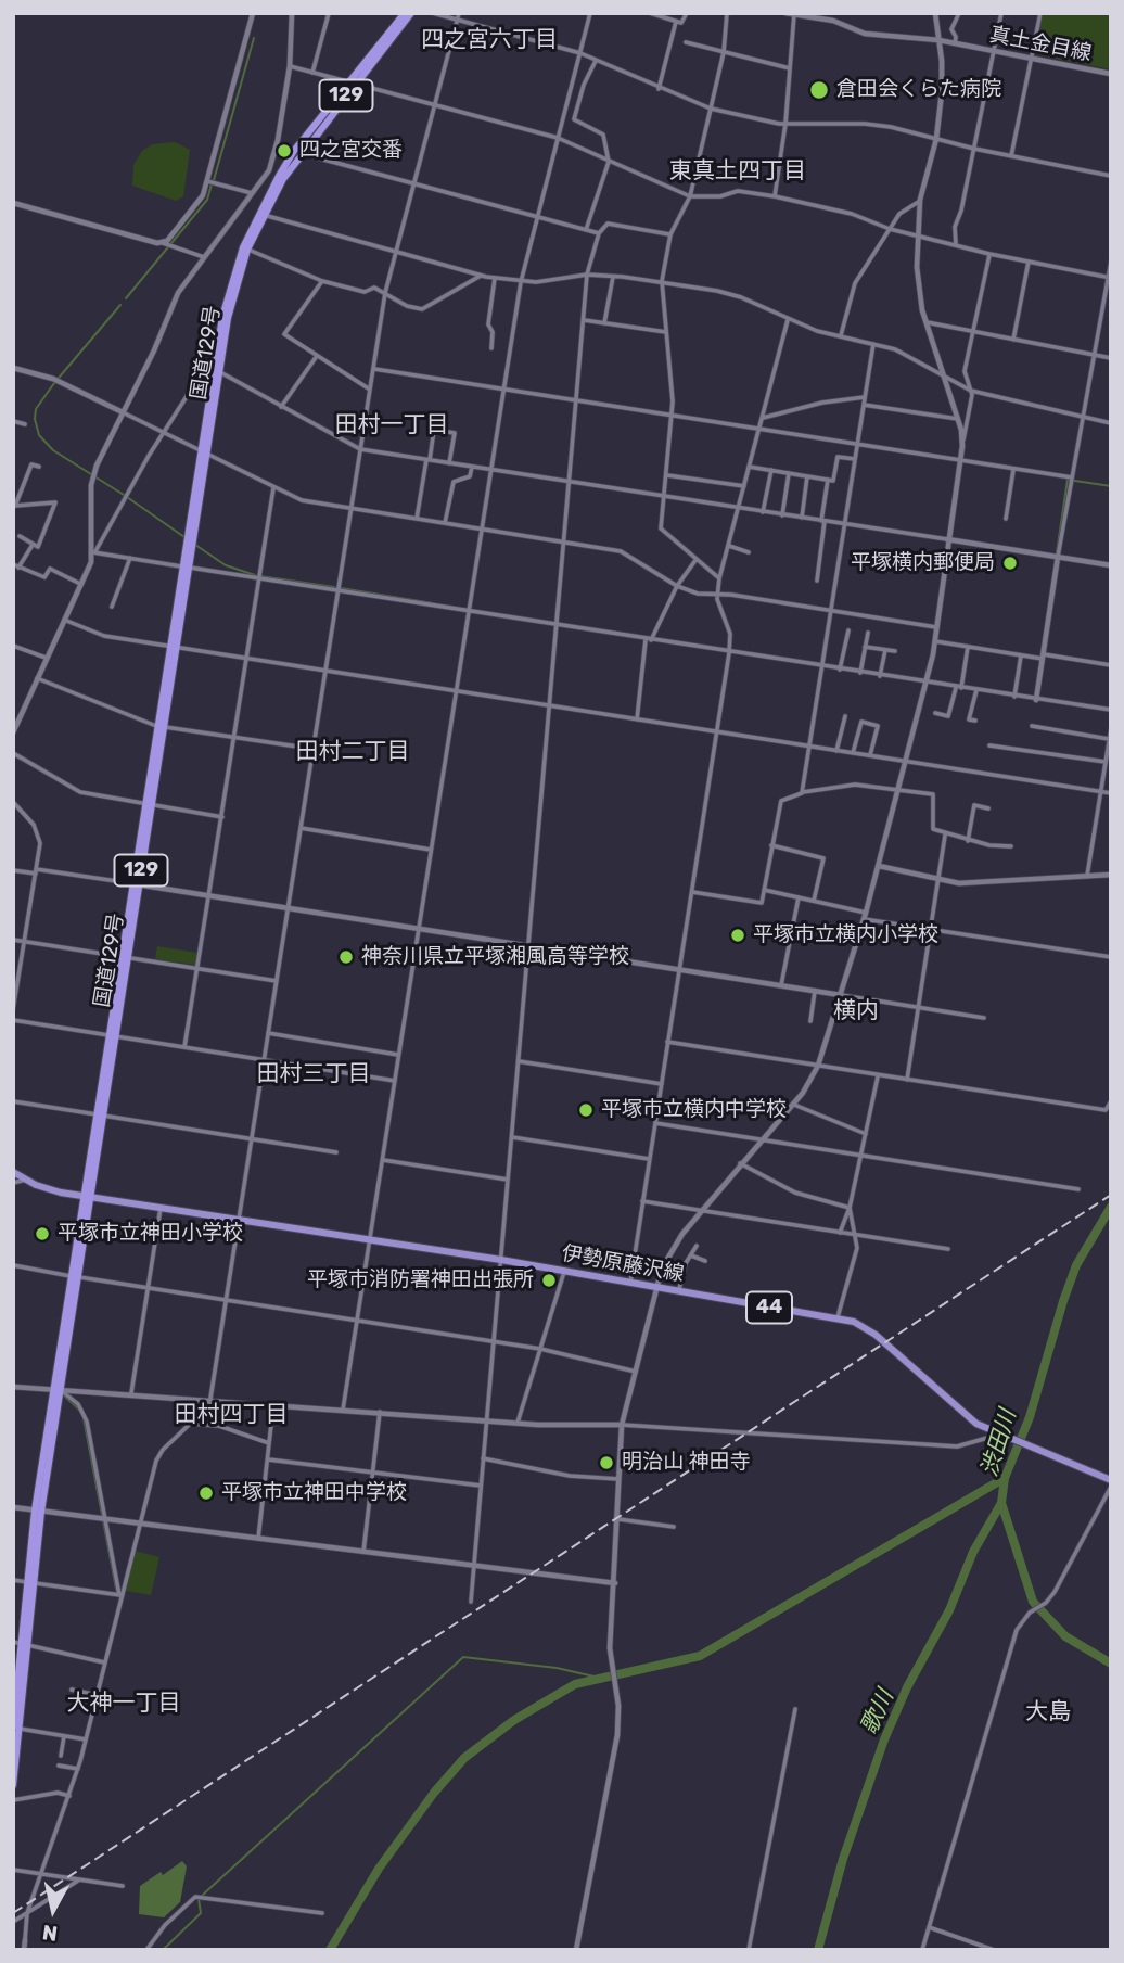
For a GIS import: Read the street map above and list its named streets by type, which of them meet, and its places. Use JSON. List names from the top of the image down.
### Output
{
  "streets": {
    "highway": ["129", "国道129号"],
    "main road": ["伊勢原藤沢線", "44"],
    "street": ["真土金目線"]
  },
  "crossings": [
    ["国道129号", "伊勢原藤沢線"]
  ],
  "districts": [
    "四之宮六丁目",
    "東真土四丁目",
    "田村一丁目",
    "田村二丁目",
    "横内",
    "田村三丁目",
    "田村四丁目",
    "大神一丁目",
    "大島"
  ],
  "water": ["渋田川", "歌川"],
  "places": [
    "倉田会くらた病院",
    "四之宮交番",
    "平塚横内郵便局",
    "平塚市立横内小学校",
    "神奈川県立平塚湘風高等学校",
    "平塚市立横内中学校",
    "平塚市立神田小学校",
    "平塚市消防署神田出張所",
    "明治山 神田寺",
    "平塚市立神田中学校"
  ],
  "north": "bottom"
}
